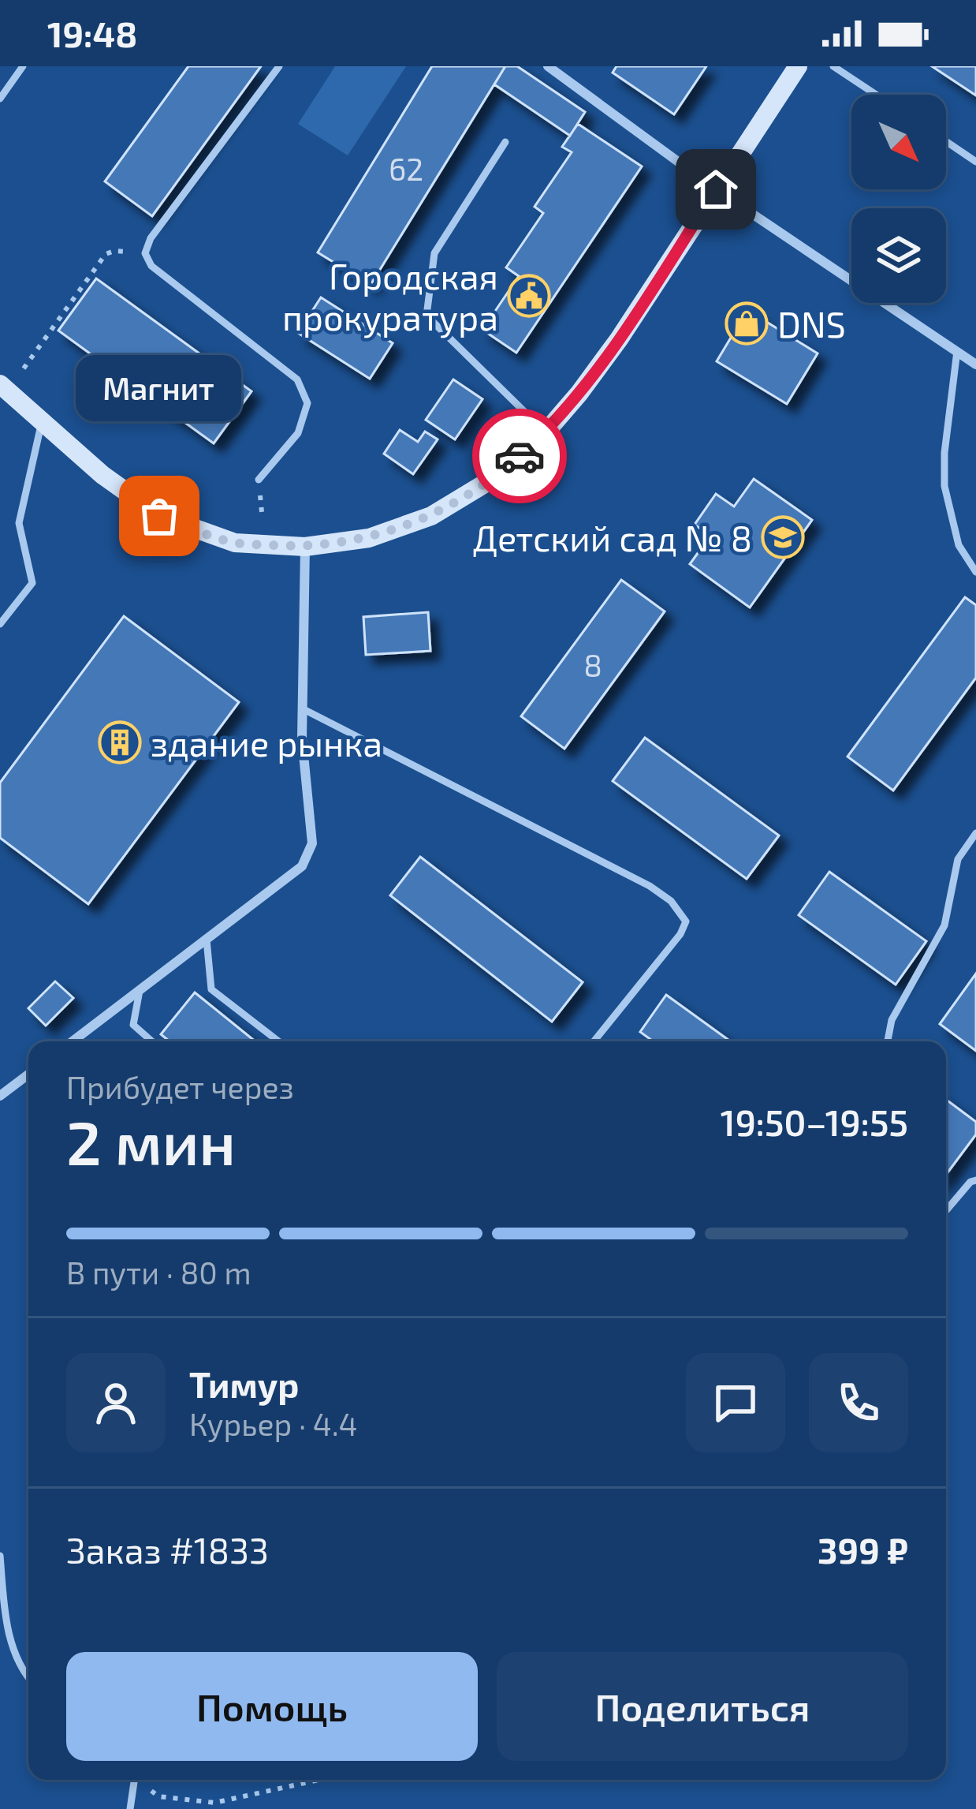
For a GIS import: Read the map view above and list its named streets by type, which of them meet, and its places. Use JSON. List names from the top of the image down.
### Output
{
  "places": {
    "public building": ["Городская прокуратура"],
    "shop": ["DNS"],
    "other": ["Магнит"],
    "school or university": ["Детский сад № 8"],
    "building": ["здание рынка"]
  },
  "house_numbers": ["62", "8"],
  "north": "bottom right",
  "page": {
    "status": "19:48",
    "bubble": "Магнит",
    "heading": ["2 мин", "Прибудет через", "19:50–19:55"],
    "panel": [
      "Тимур",
      "Курьер · 4.4",
      "Заказ #1833",
      "399 ₽"
    ],
    "bar": "В пути · 80 m",
    "buttons": ["Помощь", "Поделиться"]
  }
}
